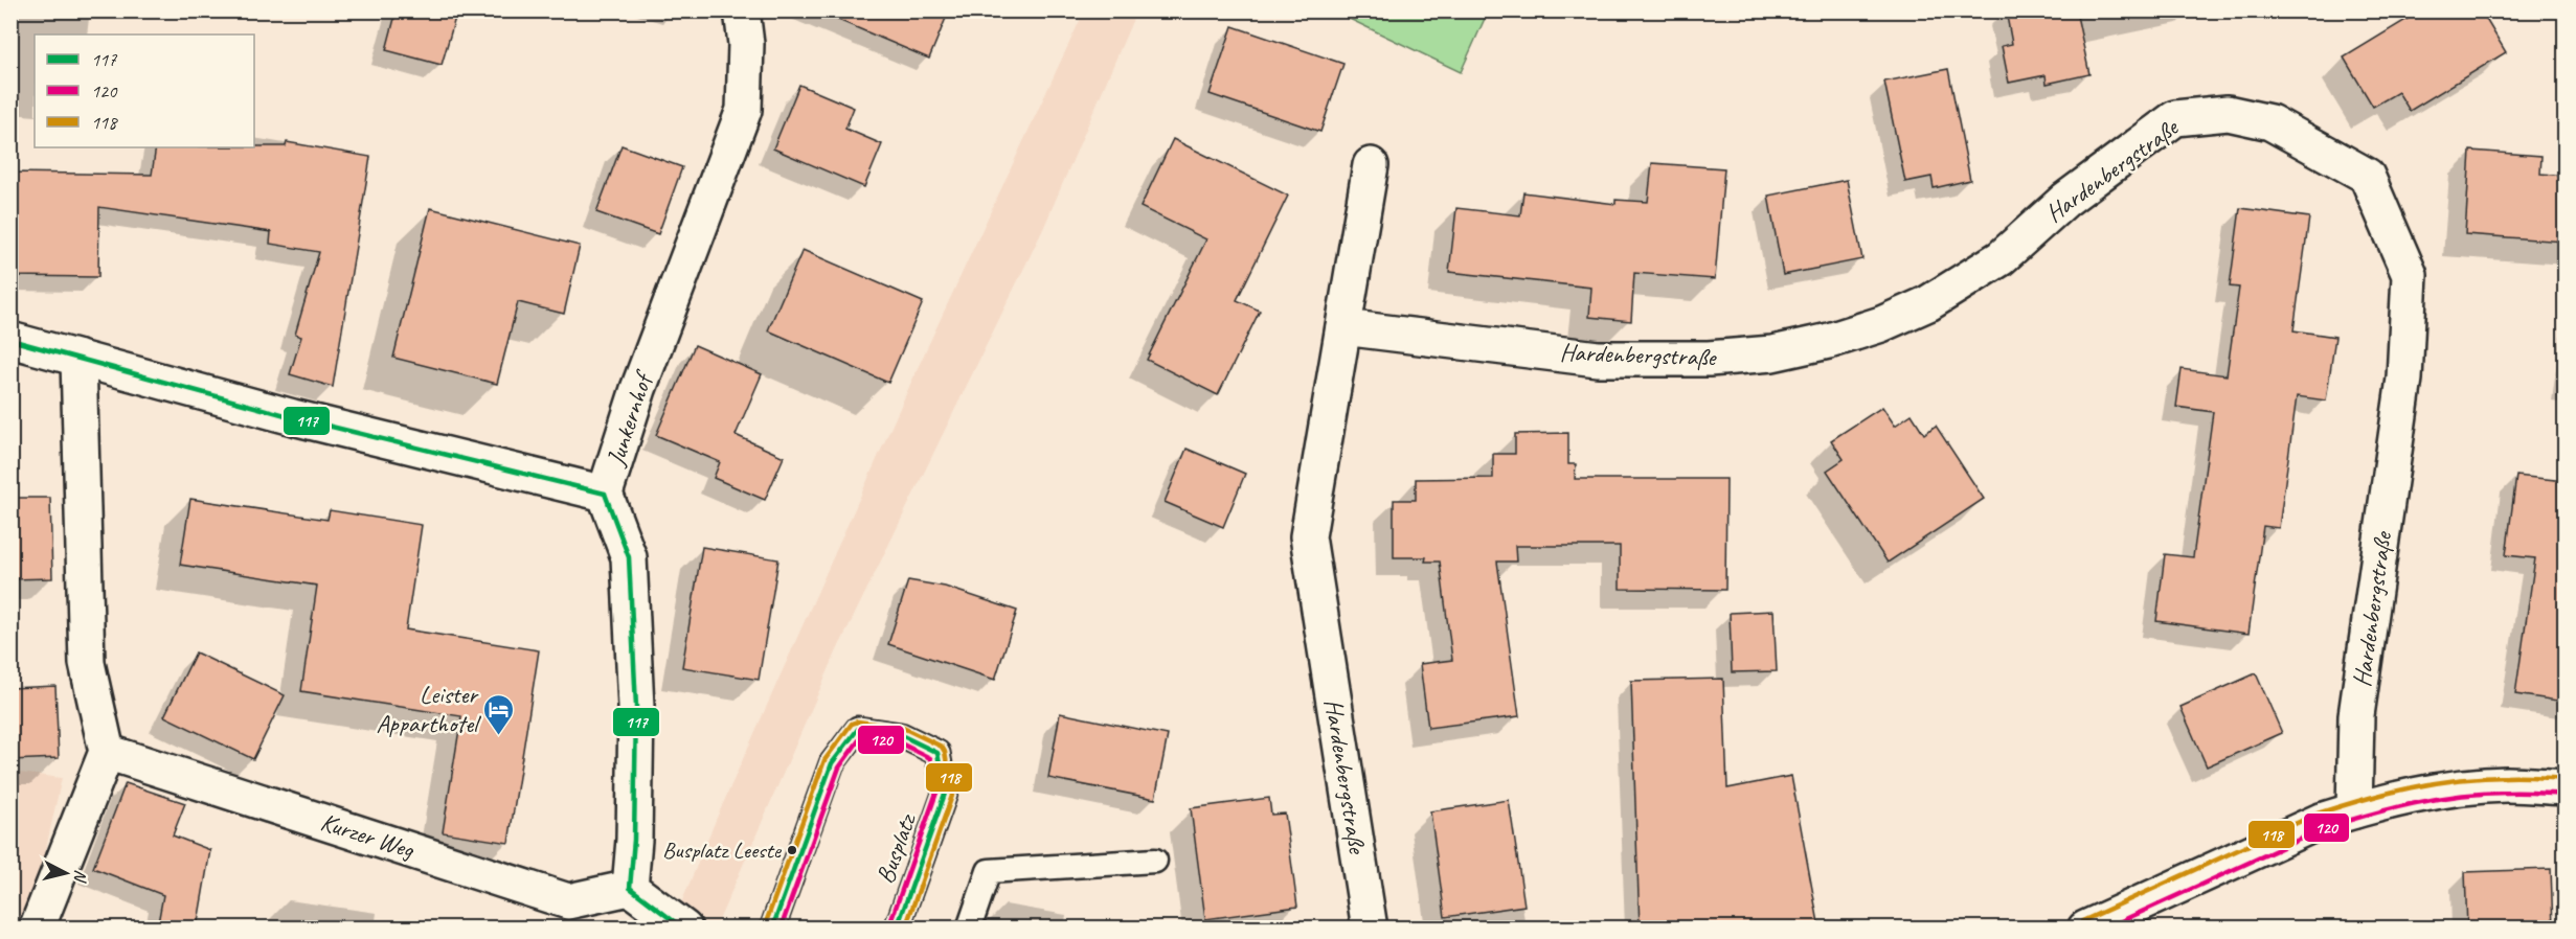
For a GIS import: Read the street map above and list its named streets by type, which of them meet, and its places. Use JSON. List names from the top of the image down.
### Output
{
  "streets": {
    "street": ["Hardenbergstraße", "Junkernhof", "Kurzer Weg"],
    "lane": ["Busplatz"]
  },
  "crossings": [
    ["Junkernhof", "Kurzer Weg"]
  ],
  "places": {
    "hotel": ["Leister Apparthotel"],
    "other": ["Busplatz Leeste"]
  },
  "lines": ["transit line 117", "transit line 118", "transit line 120"],
  "legend": ["117", "120", "118"],
  "north": "right"
}
